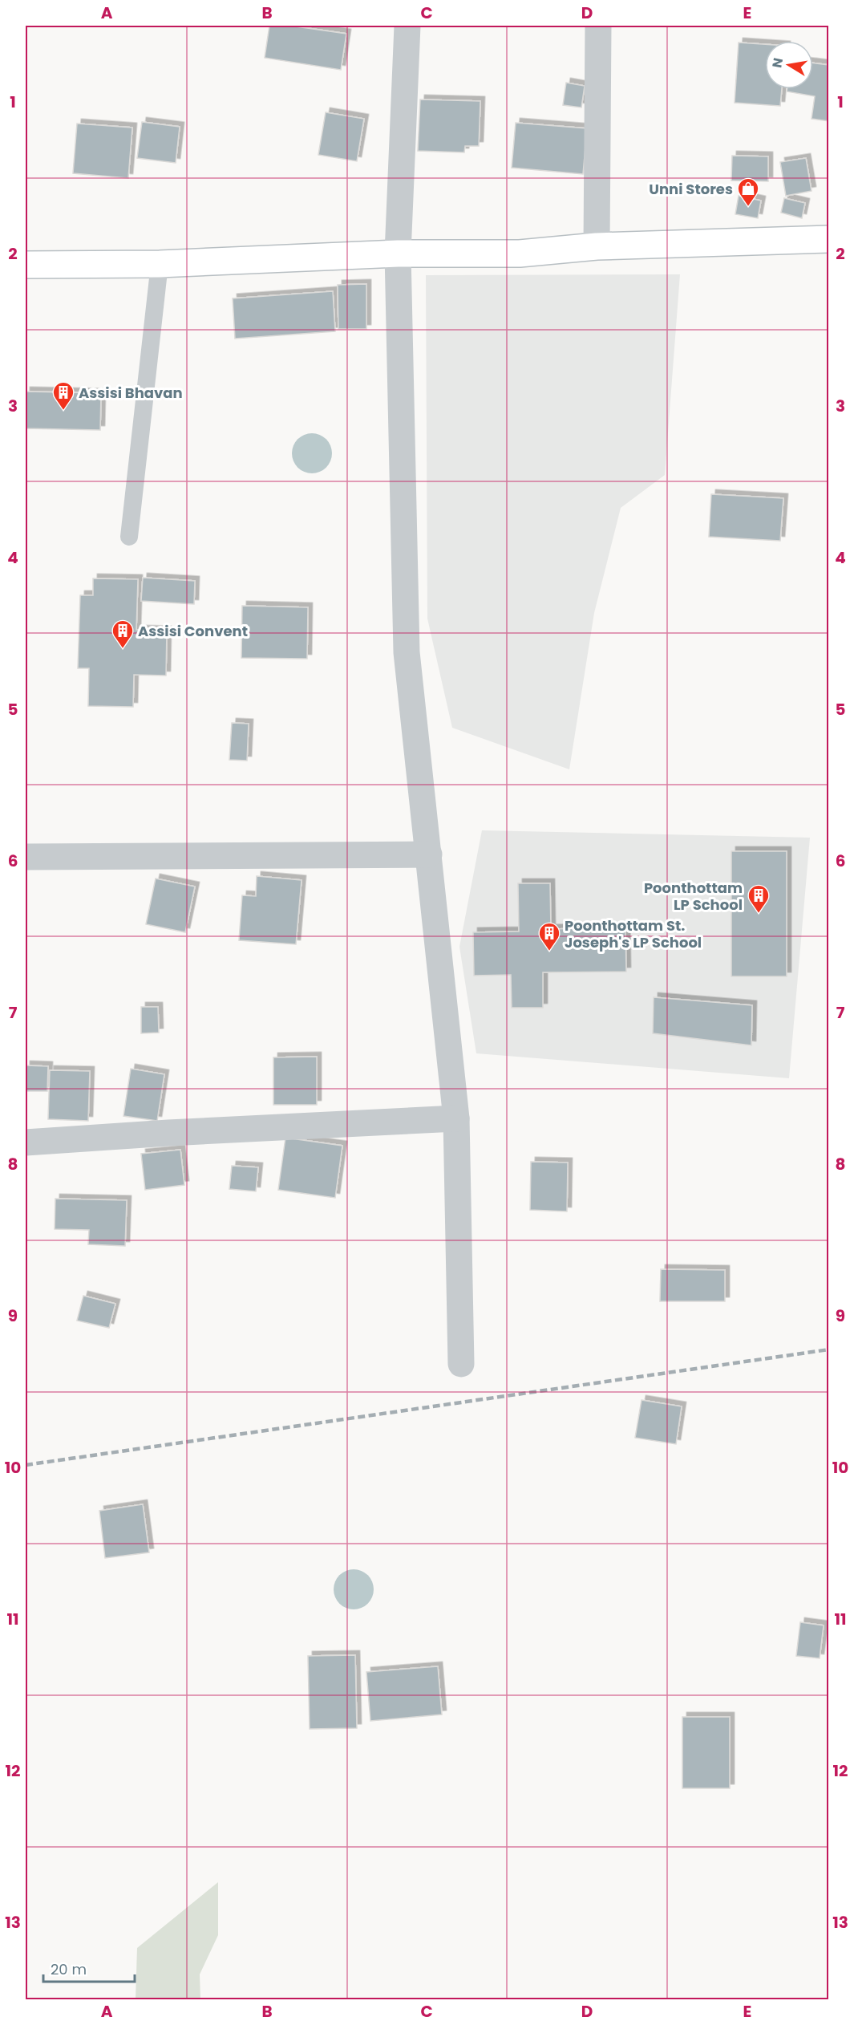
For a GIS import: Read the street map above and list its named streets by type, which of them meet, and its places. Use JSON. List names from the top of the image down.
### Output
{
  "places": {
    "shop": ["Unni Stores"],
    "building": [
      "Assisi Bhavan",
      "Assisi Convent",
      "Poonthottam LP School",
      "Poonthottam St. Joseph's LP School"
    ]
  },
  "scale_bar": "20 m",
  "north": "left",
  "grid": {
    "columns": [
      "A",
      "B",
      "C",
      "D",
      "E"
    ],
    "rows": [
      "1",
      "2",
      "3",
      "4",
      "5",
      "6",
      "7",
      "8",
      "9",
      "10",
      "11",
      "12",
      "13"
    ]
  }
}
